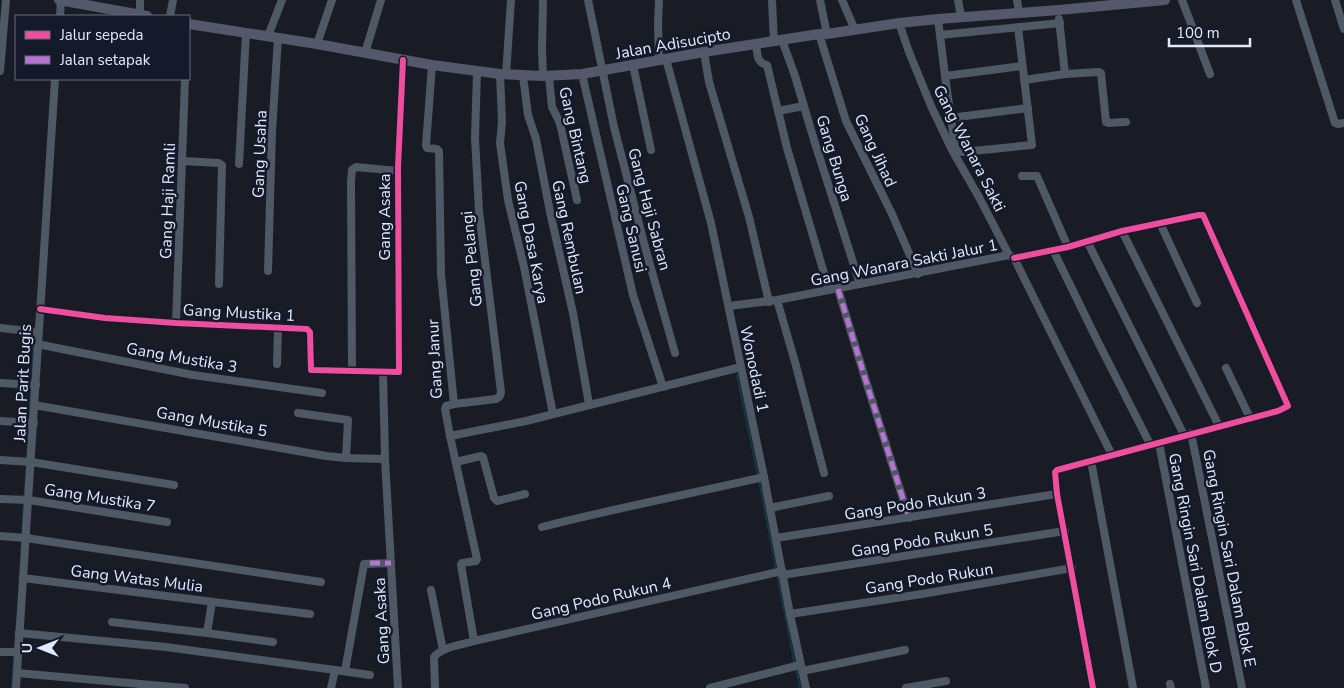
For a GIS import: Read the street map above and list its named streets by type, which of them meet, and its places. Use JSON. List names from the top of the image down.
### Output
{
  "streets": {
    "main road": ["Jalan Adisucipto"],
    "street": [
      "Gang Bintang",
      "Gang Wanara Sakti",
      "Gang Jihad",
      "Gang Usaha",
      "Gang Bunga",
      "Gang Haji Ramli",
      "Gang Haji Sabran",
      "Gang Asaka",
      "Gang Sanusi",
      "Gang Rembulan",
      "Gang Dasa Karya",
      "Gang Pelangi",
      "Gang Wanara Sakti Jalur 1",
      "Gang Mustika 1",
      "Gang Mustika 3",
      "Gang Janur",
      "Wonodadi 1",
      "Jalan Parit Bugis",
      "Gang Mustika 5",
      "Gang Mustika 7",
      "Gang Podo Rukun 3",
      "Gang Podo Rukun 5",
      "Gang Ringin Sari Dalam Blok E",
      "Gang Ringin Sari Dalam Blok D",
      "Gang Watas Mulia",
      "Gang Podo Rukun",
      "Gang Podo Rukun 4"
    ]
  },
  "crossings": [
    ["Jalan Adisucipto", "Gang Bintang"],
    ["Jalan Adisucipto", "Gang Wanara Sakti"],
    ["Jalan Adisucipto", "Gang Jihad"],
    ["Jalan Adisucipto", "Gang Usaha"],
    ["Jalan Adisucipto", "Gang Bunga"],
    ["Jalan Adisucipto", "Gang Haji Sabran"],
    ["Jalan Adisucipto", "Gang Asaka"],
    ["Jalan Adisucipto", "Gang Sanusi"],
    ["Jalan Adisucipto", "Gang Rembulan"],
    ["Jalan Adisucipto", "Gang Dasa Karya"],
    ["Jalan Adisucipto", "Gang Pelangi"],
    ["Jalan Adisucipto", "Gang Janur"],
    ["Jalan Adisucipto", "Wonodadi 1"],
    ["Gang Wanara Sakti", "Gang Wanara Sakti Jalur 1"],
    ["Gang Jihad", "Gang Wanara Sakti Jalur 1"],
    ["Gang Bunga", "Gang Wanara Sakti Jalur 1"],
    ["Gang Haji Ramli", "Gang Mustika 1"],
    ["Gang Asaka", "Gang Mustika 1"],
    ["Gang Asaka", "Gang Mustika 5"],
    ["Gang Pelangi", "Gang Janur"],
    ["Gang Wanara Sakti Jalur 1", "Wonodadi 1"],
    ["Gang Mustika 1", "Jalan Parit Bugis"],
    ["Gang Mustika 3", "Jalan Parit Bugis"],
    ["Gang Janur", "Gang Podo Rukun 4"],
    ["Wonodadi 1", "Gang Podo Rukun 3"],
    ["Wonodadi 1", "Gang Podo Rukun 5"],
    ["Wonodadi 1", "Gang Podo Rukun"],
    ["Wonodadi 1", "Gang Podo Rukun 4"],
    ["Jalan Parit Bugis", "Gang Mustika 5"],
    ["Jalan Parit Bugis", "Gang Mustika 7"],
    ["Jalan Parit Bugis", "Gang Watas Mulia"],
    ["Gang Podo Rukun 5", "Gang Podo Rukun 4"]
  ],
  "legend": ["Jalur sepeda", "Jalan setapak"],
  "scale_bar": "100 m",
  "north": "left"
}
